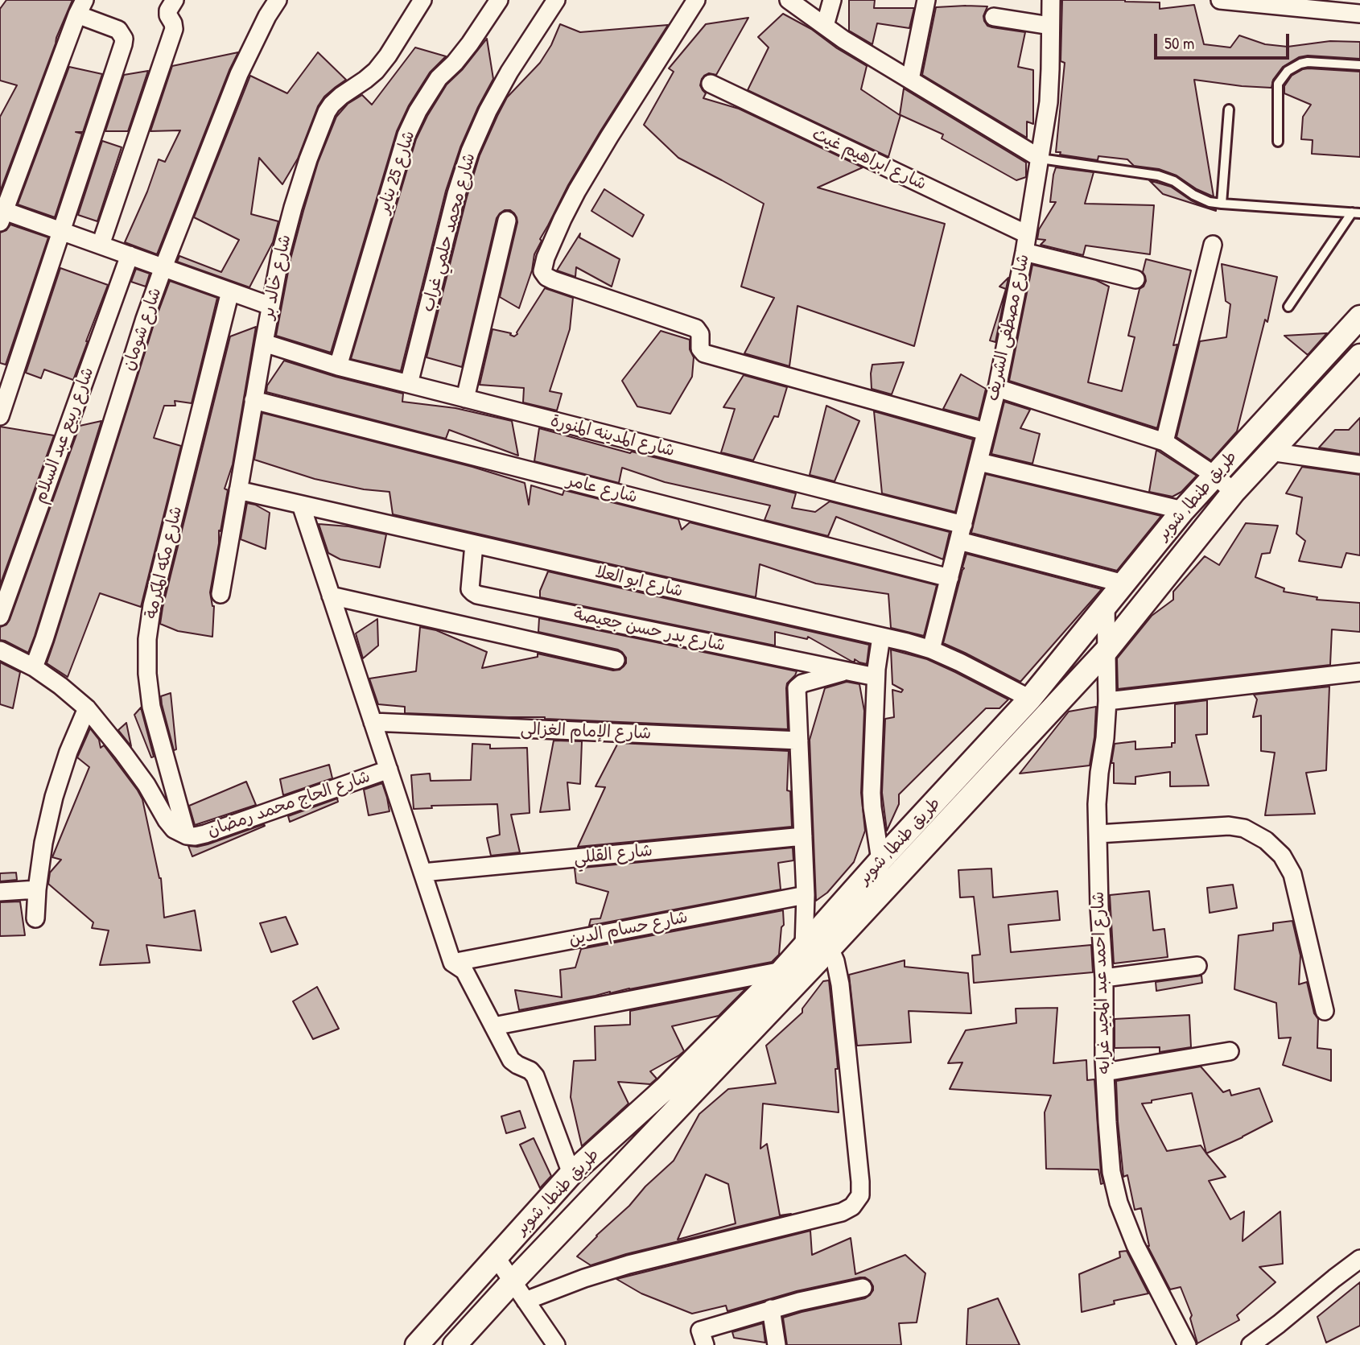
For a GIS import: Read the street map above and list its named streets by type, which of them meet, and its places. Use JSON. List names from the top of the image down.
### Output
{
  "streets": {
    "street": [
      "شارع ابراهيم غيث",
      "شارع 25 يناير",
      "شارع محمد حلمي غراب",
      "شارع خالد بر",
      "شارع مصطفى الشريف",
      "شارع شومان",
      "شارع ربيع عبد السلام",
      "شارع المدينه المنورة",
      "شارع عامر",
      "طريق طنطا, شوبر",
      "شارع مكه المكرمة",
      "شارع ابو العلا",
      "شارع بدر حسن جعيصة",
      "شارع الإمام الغزالى",
      "شارع الحاج محمد رمضان",
      "شارع القللي",
      "شارع حسام الدين",
      "شارع احمد عبد المجيد غرابه"
    ]
  },
  "crossings": [
    ["شارع ابراهيم غيث", "شارع مصطفى الشريف"],
    ["شارع 25 يناير", "شارع المدينه المنورة"],
    ["شارع محمد حلمي غراب", "شارع المدينه المنورة"],
    ["شارع خالد بر", "شارع المدينه المنورة"],
    ["شارع خالد بر", "شارع عامر"],
    ["شارع خالد بر", "شارع ابو العلا"],
    ["شارع مصطفى الشريف", "شارع المدينه المنورة"],
    ["شارع مصطفى الشريف", "شارع عامر"],
    ["شارع مصطفى الشريف", "شارع ابو العلا"],
    ["شارع شومان", "شارع الحاج محمد رمضان"],
    ["شارع المدينه المنورة", "طريق طنطا, شوبر"],
    ["طريق طنطا, شوبر", "شارع ابو العلا"],
    ["طريق طنطا, شوبر", "شارع احمد عبد المجيد غرابه"],
    ["شارع مكه المكرمة", "شارع الحاج محمد رمضان"],
    ["شارع ابو العلا", "شارع بدر حسن جعيصة"]
  ],
  "scale_bar": "50 m"
}
